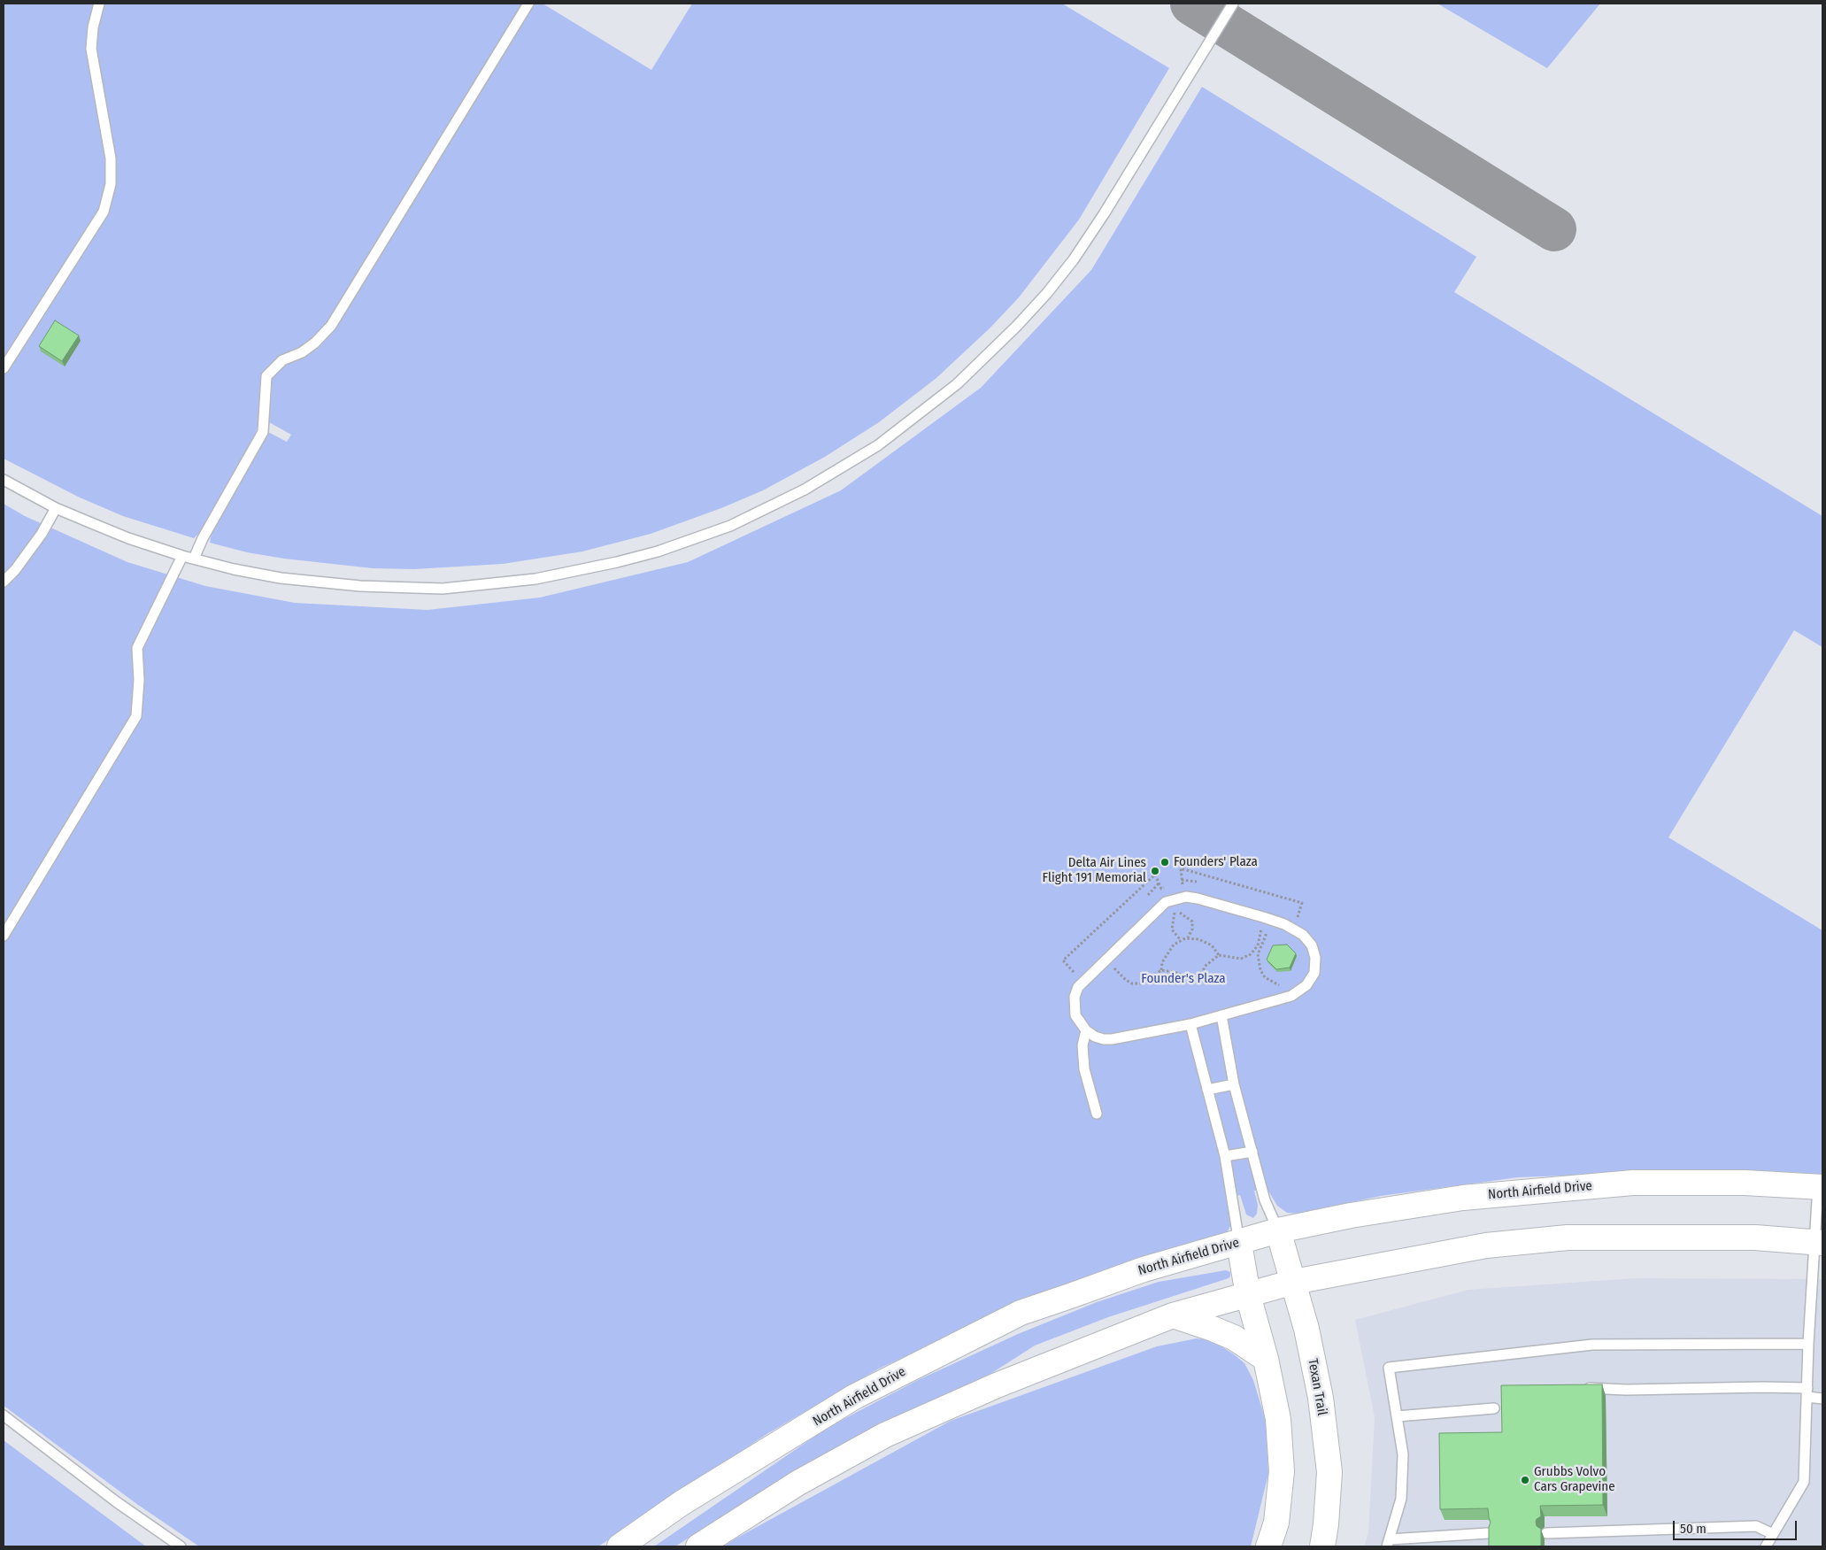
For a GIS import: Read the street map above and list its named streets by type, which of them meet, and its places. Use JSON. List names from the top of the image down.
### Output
{
  "streets": {
    "main road": ["North Airfield Drive", "Texan Trail"]
  },
  "crossings": [
    ["North Airfield Drive", "Texan Trail"]
  ],
  "parks": ["Founder's Plaza"],
  "places": ["Founders' Plaza", "Delta Air Lines Flight 191 Memorial", "Grubbs Volvo Cars Grapevine"],
  "scale_bar": "50 m"
}
